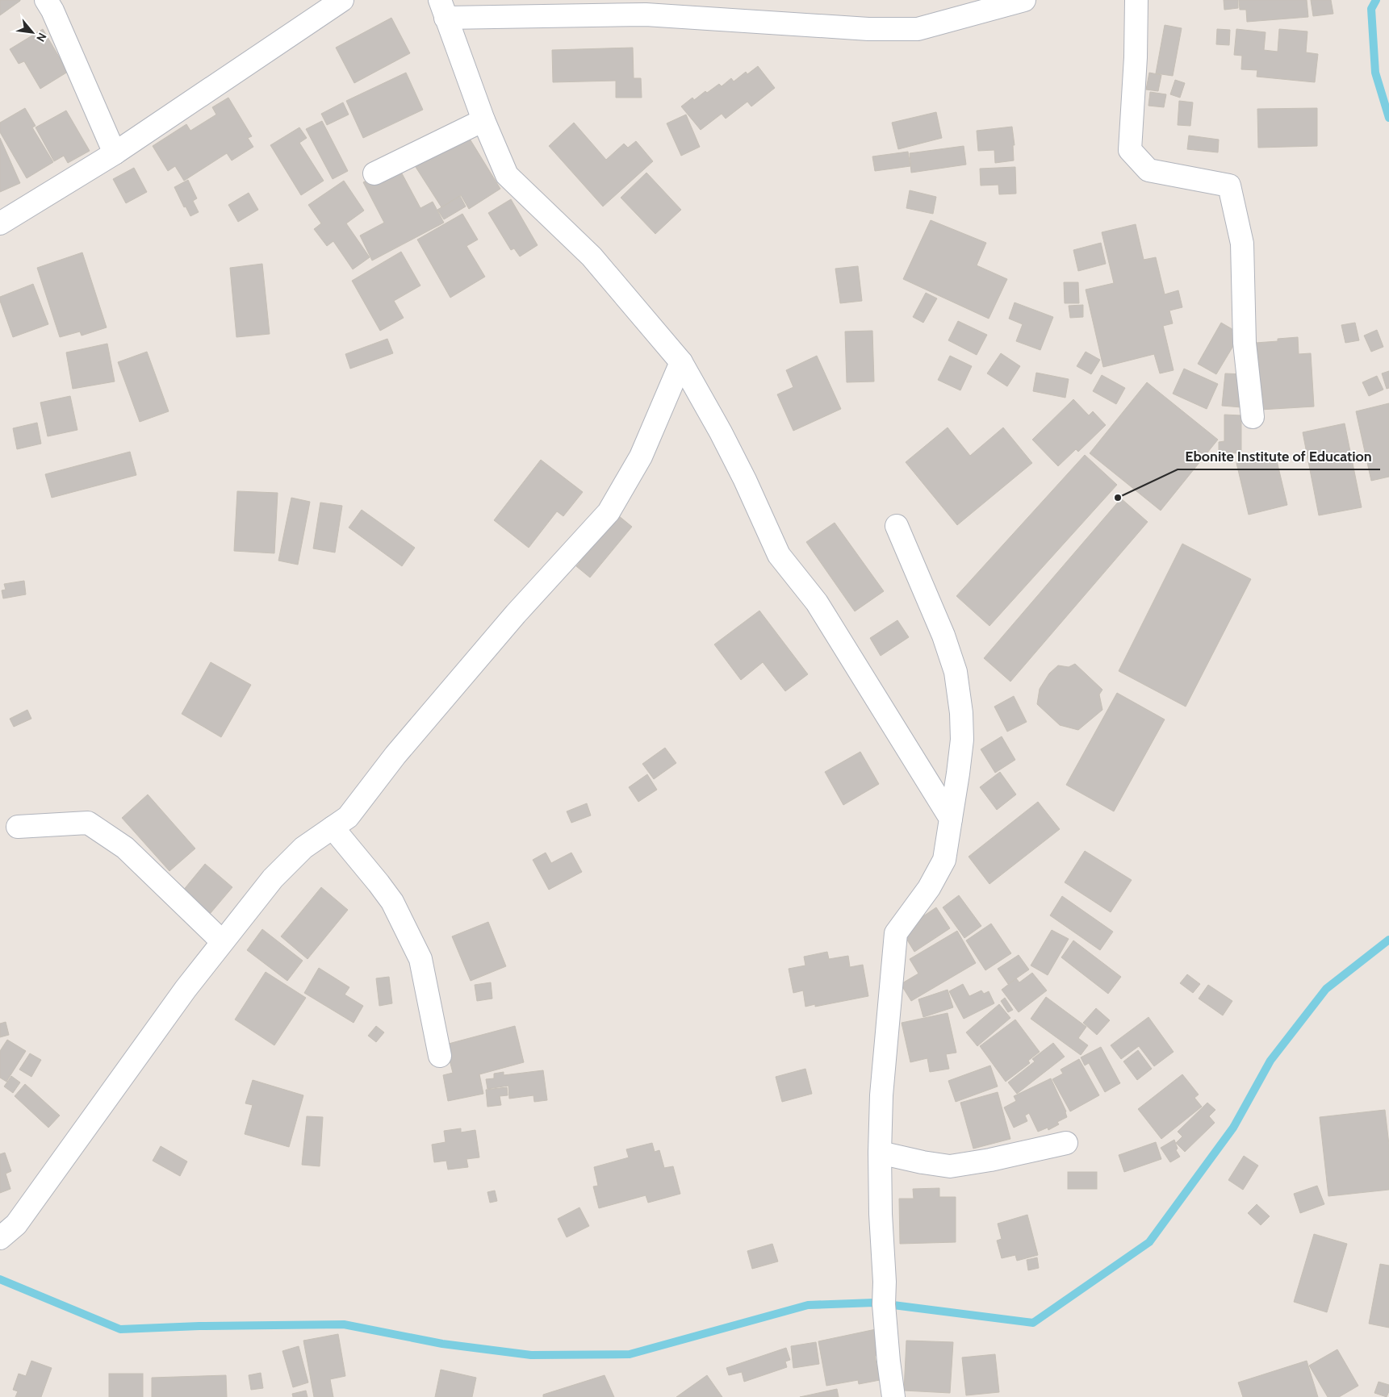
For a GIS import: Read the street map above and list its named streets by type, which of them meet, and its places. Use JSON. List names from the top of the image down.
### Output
{
  "places": ["Ebonite Institute of Education"],
  "north": "bottom right"
}
